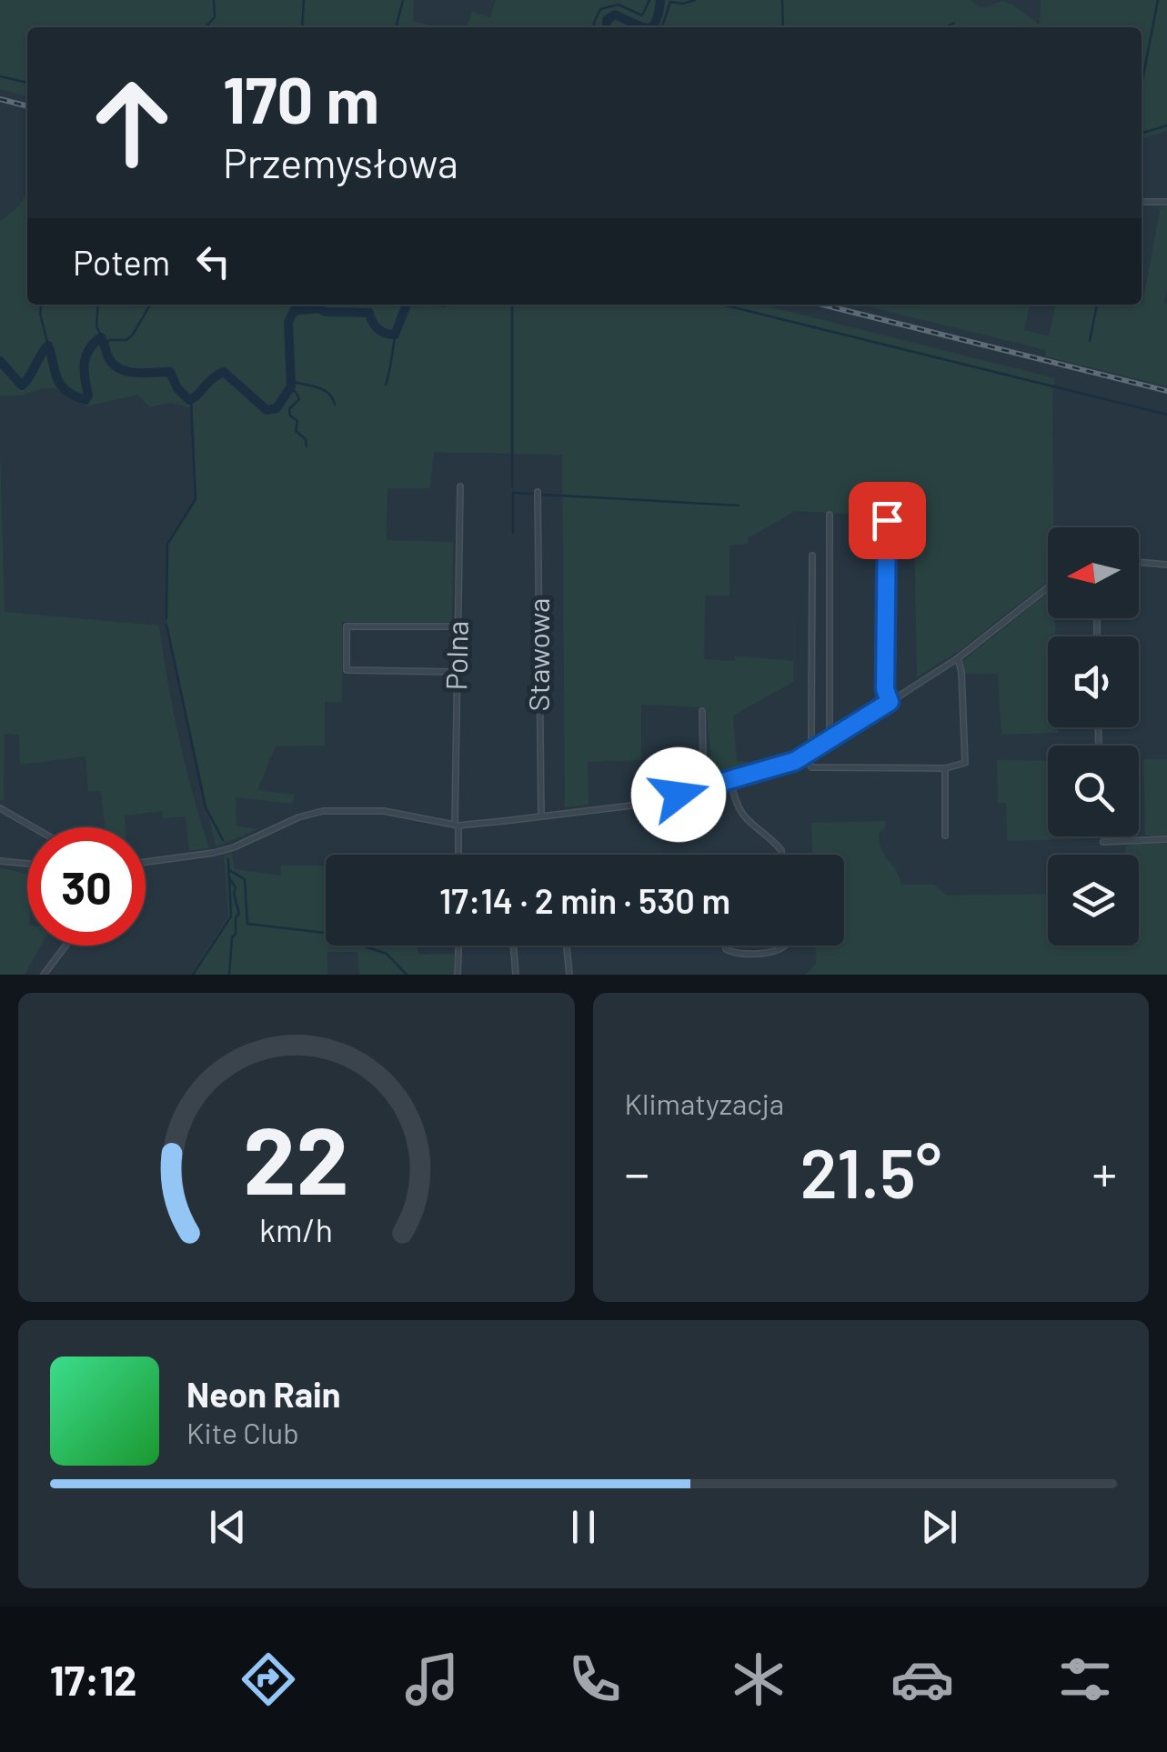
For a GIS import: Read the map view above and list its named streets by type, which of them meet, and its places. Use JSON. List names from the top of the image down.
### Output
{
  "streets": {
    "street": ["Stawowa", "Polna"]
  },
  "north": "left",
  "page": {
    "turn": ["170 m", "Przemysłowa"],
    "then": "Potem",
    "limit": "30",
    "trip": "17:14 · 2 min · 530 m",
    "tile": "Klimatyzacja",
    "heat": ["−", "21.5°", "+"],
    "song": ["Neon Rain", "Kite Club"],
    "tabs": "17:12",
    "gauge": ["22", "km/h"]
  }
}
